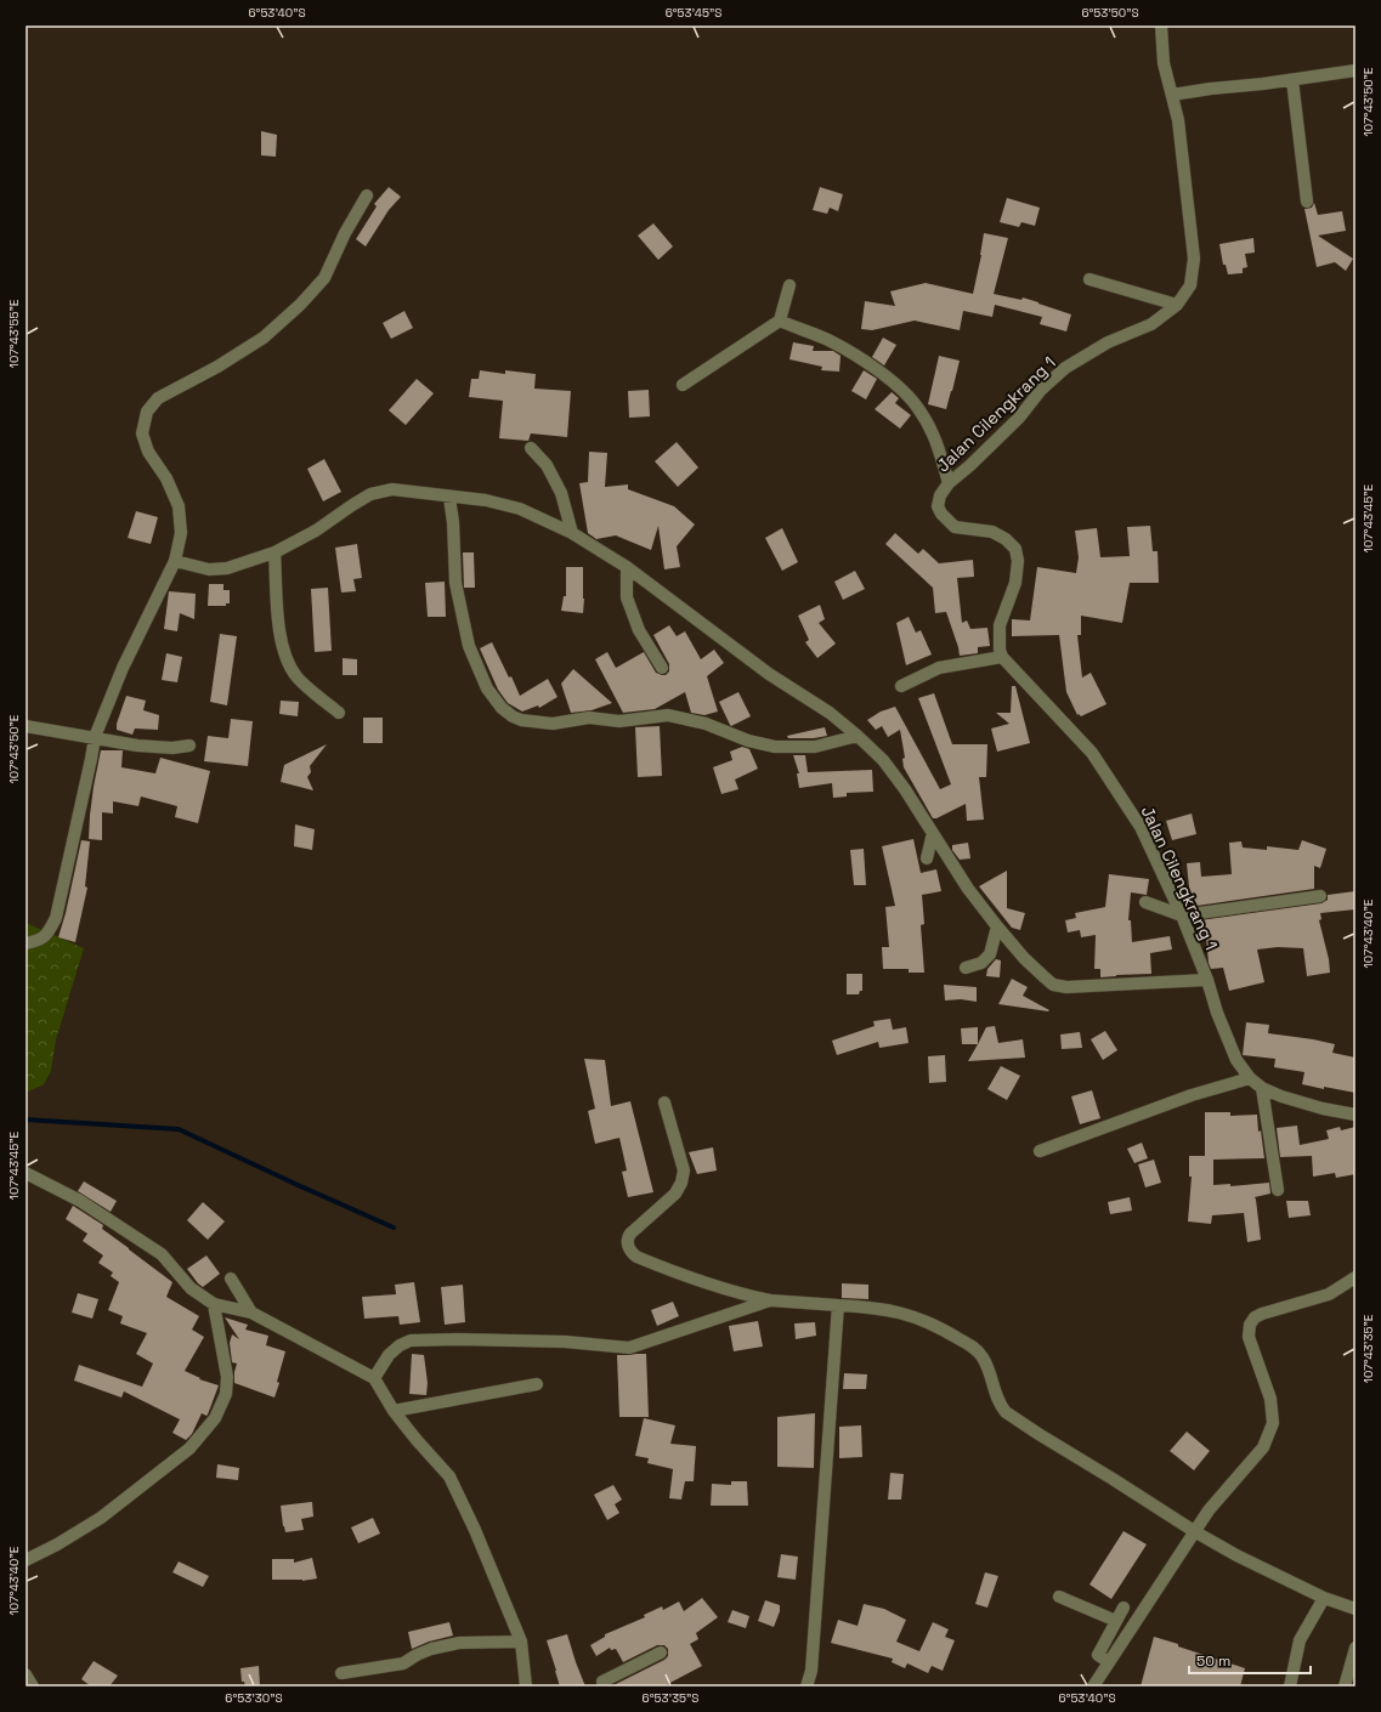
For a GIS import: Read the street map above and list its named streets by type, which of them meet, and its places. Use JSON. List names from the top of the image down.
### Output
{
  "streets": {
    "street": ["Jalan Cilengkrang 1"]
  },
  "scale_bar": "50 m",
  "coordinates": [
    "6°53'40\"S",
    "6°53'45\"S",
    "6°53'50\"S",
    "107°43'50\"E",
    "107°43'55\"E",
    "107°43'45\"E",
    "107°43'40\"E",
    "107°43'35\"E",
    "6°53'30\"S",
    "6°53'35\"S"
  ]
}
